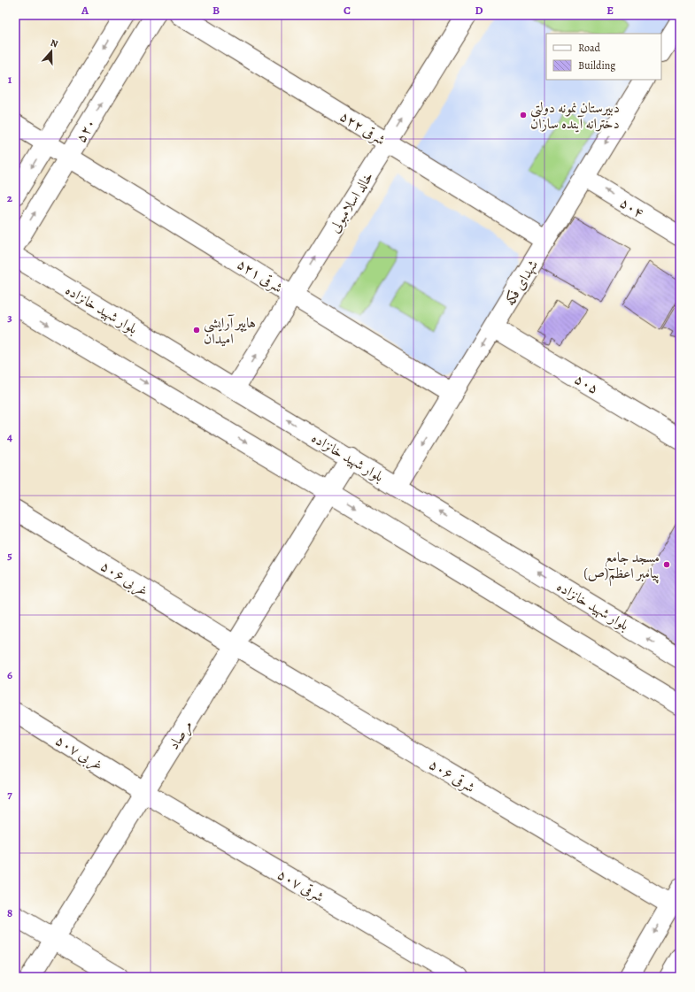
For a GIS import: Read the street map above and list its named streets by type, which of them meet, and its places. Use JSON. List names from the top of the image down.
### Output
{
  "streets": {
    "street": [
      "۵۲۲ شرقی",
      "۵۲۰",
      "خالد اسلامبولی",
      "۵۰۴",
      "۵۲۱ شرقی",
      "شهدای فکه",
      "بلوار شهید خانزاده",
      "۵۰۵",
      "۵۰۶ غربی",
      "مرصاد",
      "۵۰۷ غربی",
      "۵۰۶ شرقی",
      "۵۰۷ شرقی"
    ]
  },
  "crossings": [
    ["۵۲۲ شرقی", "خالد اسلامبولی"],
    ["۵۲۲ شرقی", "شهدای فکه"],
    ["۵۲۰", "۵۲۱ شرقی"],
    ["خالد اسلامبولی", "۵۲۱ شرقی"],
    ["خالد اسلامبولی", "بلوار شهید خانزاده"],
    ["۵۰۴", "شهدای فکه"],
    ["۵۲۱ شرقی", "شهدای فکه"],
    ["شهدای فکه", "بلوار شهید خانزاده"],
    ["شهدای فکه", "۵۰۵"],
    ["بلوار شهید خانزاده", "مرصاد"],
    ["۵۰۶ غربی", "مرصاد"],
    ["۵۰۶ غربی", "۵۰۶ شرقی"],
    ["مرصاد", "۵۰۷ غربی"],
    ["مرصاد", "۵۰۶ شرقی"],
    ["مرصاد", "۵۰۷ شرقی"],
    ["۵۰۷ غربی", "۵۰۷ شرقی"]
  ],
  "one_way": ["خالد اسلامبولی", "۵۰۴", "شهدای فکه"],
  "places": ["دبیرستان نمونه دولتی دخترانه آینده سازان", "هایپر آرایشی امیدان", "مسجد جامع پیامبر اعظم(ص)"],
  "legend": ["Road", "Building"],
  "north": "top",
  "grid": {
    "columns": [
      "A",
      "B",
      "C",
      "D",
      "E"
    ],
    "rows": [
      "1",
      "2",
      "3",
      "4",
      "5",
      "6",
      "7",
      "8"
    ]
  }
}
